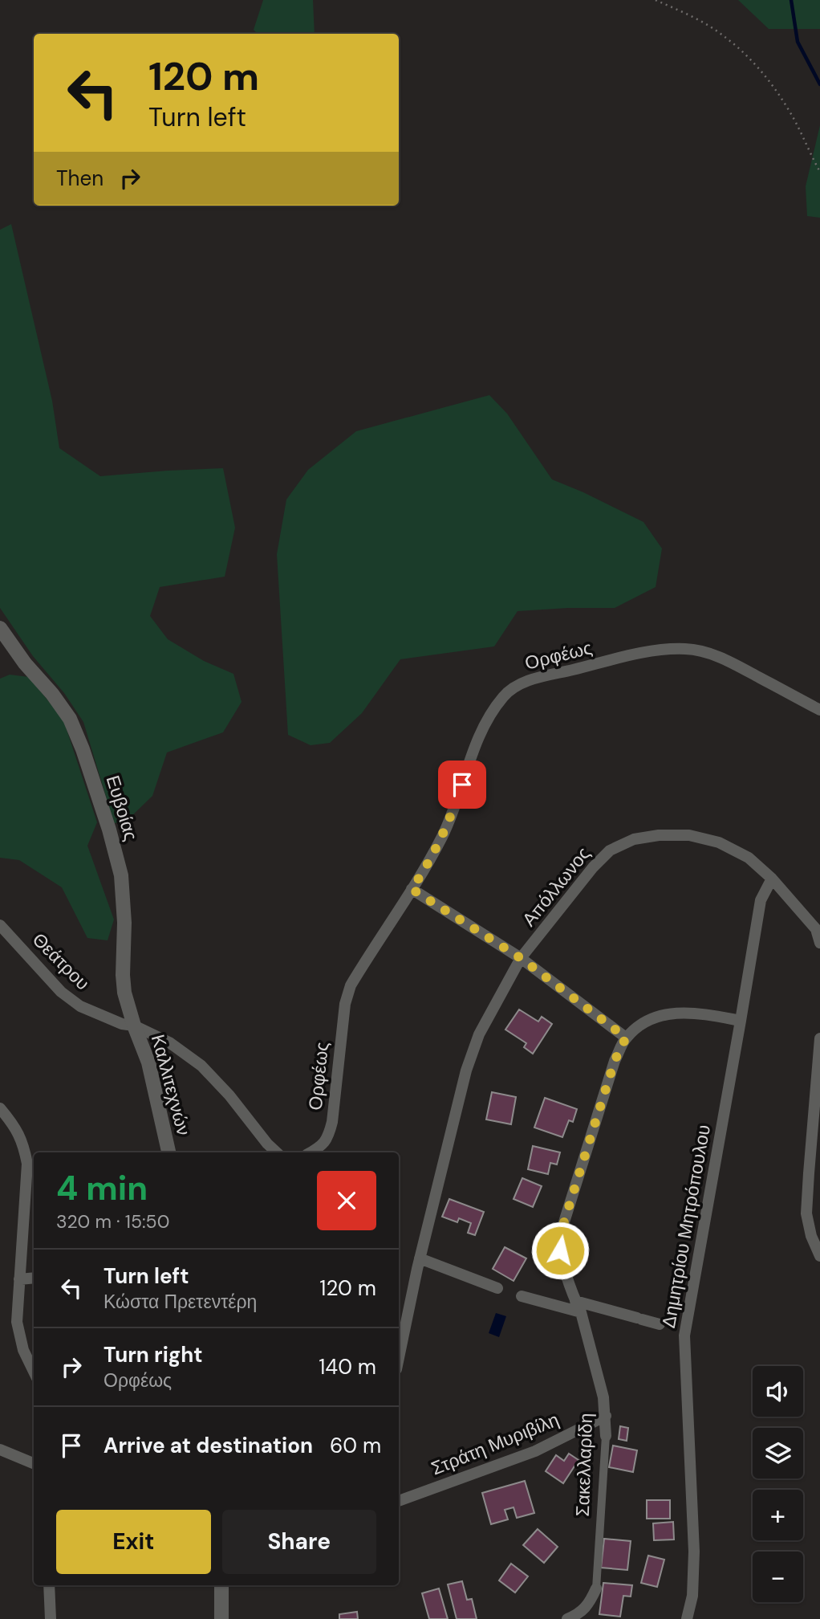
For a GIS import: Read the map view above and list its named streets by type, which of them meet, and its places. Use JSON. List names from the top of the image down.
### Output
{
  "streets": {
    "street": [
      "Ορφέως",
      "Ευβοίας",
      "Απόλλωνος",
      "Θεάτρου",
      "Καλλιτεχνών",
      "Δημητρίου Μητρόπουλου",
      "Στράτη Μυριβίλη",
      "Σακελλαρίδη"
    ]
  },
  "crossings": [
    ["Ευβοίας", "Θεάτρου"],
    ["Ευβοίας", "Καλλιτεχνών"],
    ["Απόλλωνος", "Δημητρίου Μητρόπουλου"],
    ["Θεάτρου", "Καλλιτεχνών"],
    ["Στράτη Μυριβίλη", "Σακελλαρίδη"]
  ],
  "page": {
    "turn": ["120 m", "Turn left"],
    "then": "Then",
    "heading": ["4 min", "320 m · 15:50"],
    "list": [
      {
        "name": "Turn left",
        "note": "Κώστα Πρετεντέρη",
        "value": "120 m"
      },
      {
        "name": "Turn right",
        "note": "Ορφέως",
        "value": "140 m"
      },
      {
        "name": "Arrive at destination",
        "value": "60 m"
      }
    ],
    "map_buttons": ["+", "−"],
    "buttons": ["Exit", "Share"]
  }
}
